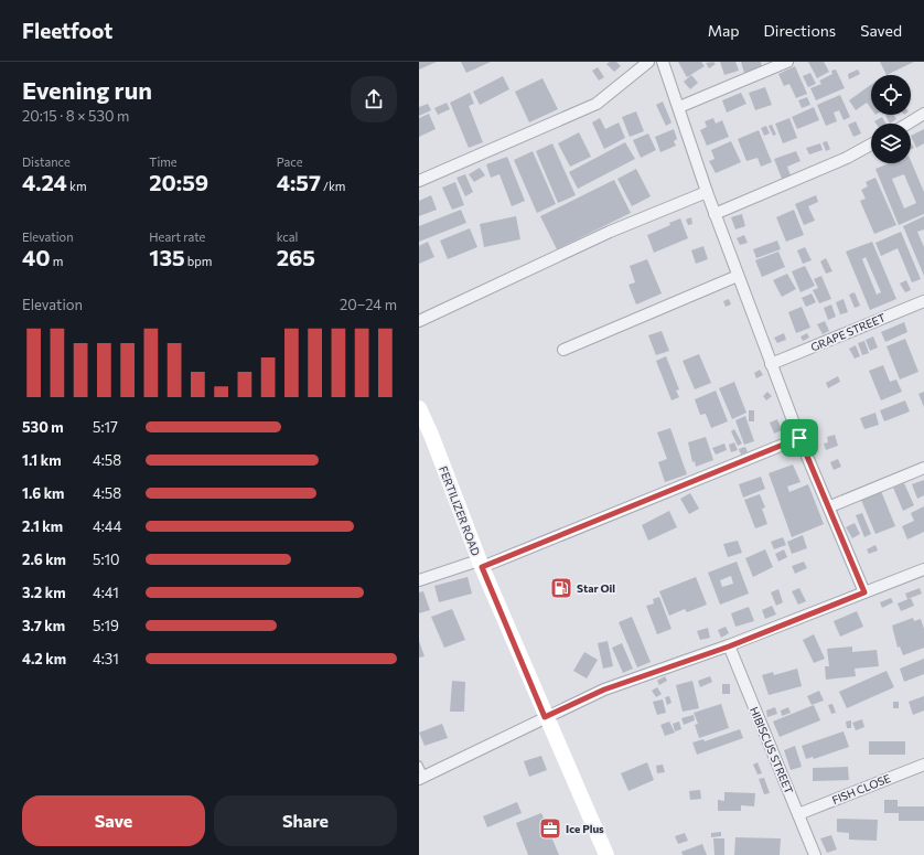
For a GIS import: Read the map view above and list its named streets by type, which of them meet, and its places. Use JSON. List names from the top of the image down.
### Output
{
  "streets": {
    "street": [
      "GRAPE STREET",
      "FERTILIZER ROAD",
      "HIBISCUS STREET",
      "FISH CLOSE"
    ]
  },
  "crossings": [
    ["HIBISCUS STREET", "FISH CLOSE"]
  ],
  "places": {
    "fuel station": ["Star Oil"],
    "office": ["Ice Plus"]
  },
  "page": {
    "header": "Fleetfoot",
    "nav": ["Map", "Directions", "Saved"],
    "heading": ["Evening run", "20:15 · 8 × 530 m"],
    "stats": [
      ["Distance", "4.24 km"],
      ["Time", "20:59"],
      ["Pace", "4:57 /km"],
      ["Elevation", "40 m"],
      ["Heart rate", "135 bpm"],
      ["kcal", "265"]
    ],
    "chart": ["Elevation", "20–24 m"],
    "list": [
      {
        "name": "530 m",
        "note": "5:17"
      },
      {
        "name": "1.1 km",
        "note": "4:58"
      },
      {
        "name": "1.6 km",
        "note": "4:58"
      },
      {
        "name": "2.1 km",
        "note": "4:44"
      },
      {
        "name": "2.6 km",
        "note": "5:10"
      },
      {
        "name": "3.2 km",
        "note": "4:41"
      },
      {
        "name": "3.7 km",
        "note": "5:19"
      },
      {
        "name": "4.2 km",
        "note": "4:31"
      }
    ],
    "buttons": ["Save", "Share"]
  }
}
